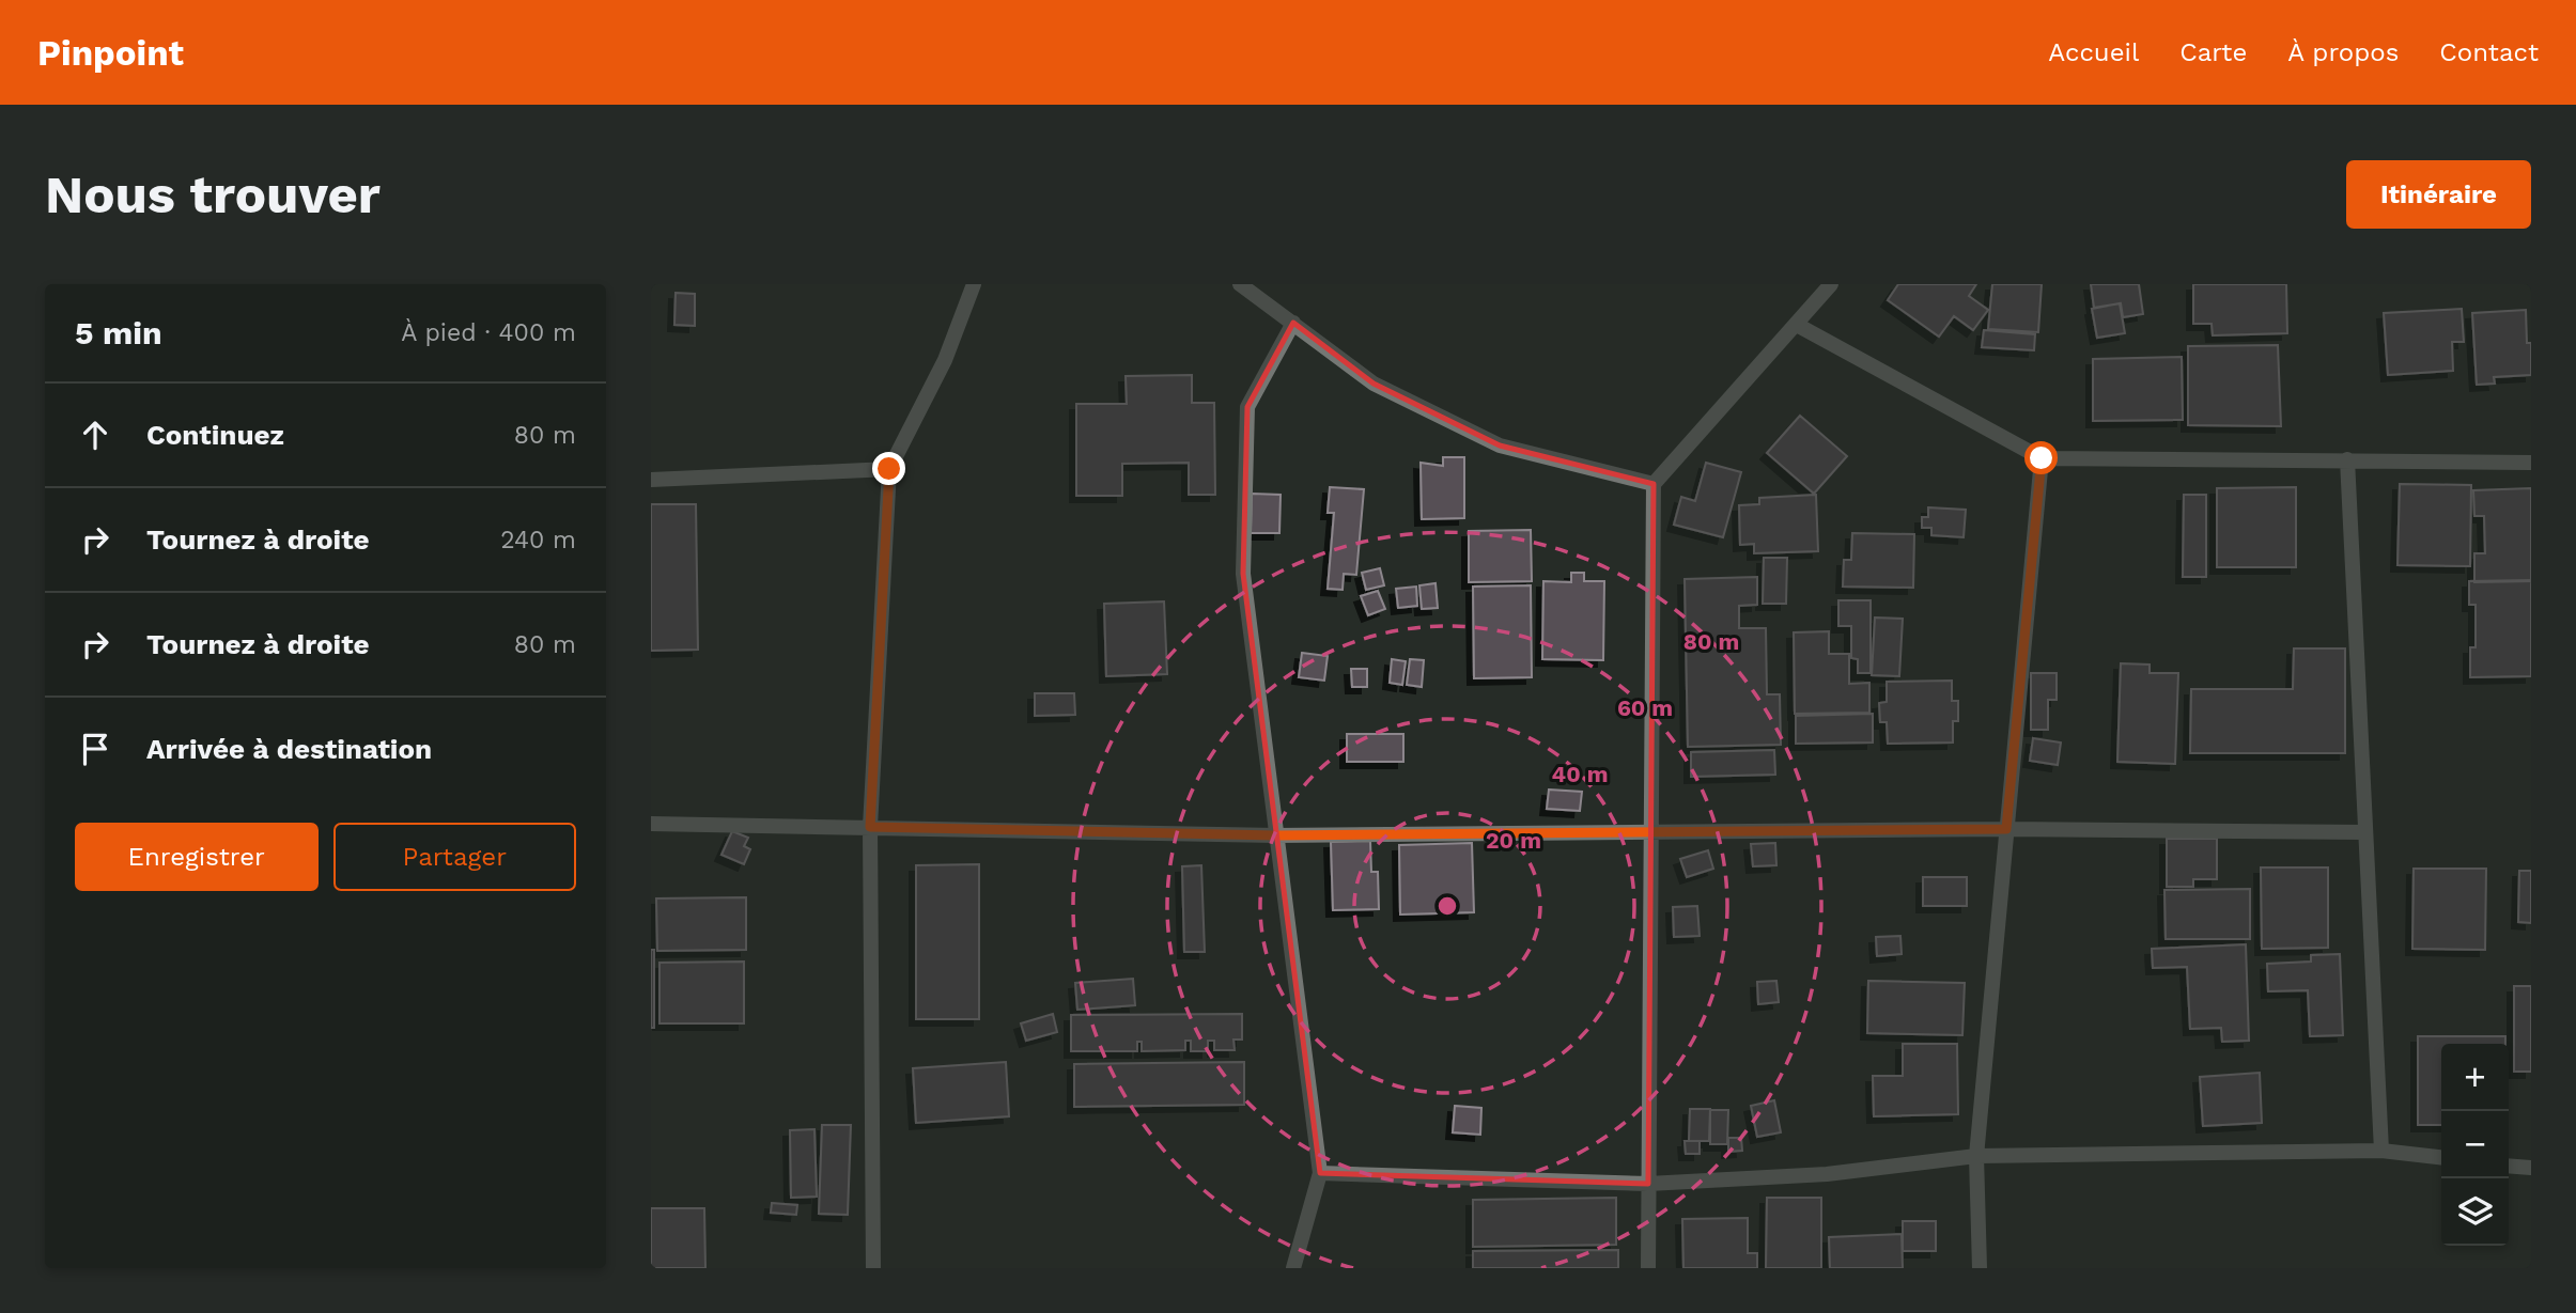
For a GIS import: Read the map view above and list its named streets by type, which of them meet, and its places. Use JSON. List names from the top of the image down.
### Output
{
  "page": {
    "header": "Pinpoint",
    "nav": [
      "Accueil",
      "Carte",
      "À propos",
      "Contact"
    ],
    "buttons": [
      "Itinéraire",
      ["Enregistrer", "Partager"]
    ],
    "title": "Nous trouver",
    "heading": ["5 min", "À pied · 400 m"],
    "list": [
      ["Continuez", "80 m"],
      ["Tournez à droite", "240 m"],
      ["Tournez à droite", "80 m"],
      "Arrivée à destination"
    ],
    "map_buttons": ["+", "−"]
  },
  "rings": [
    "80 m",
    "60 m",
    "40 m",
    "20 m"
  ]
}
